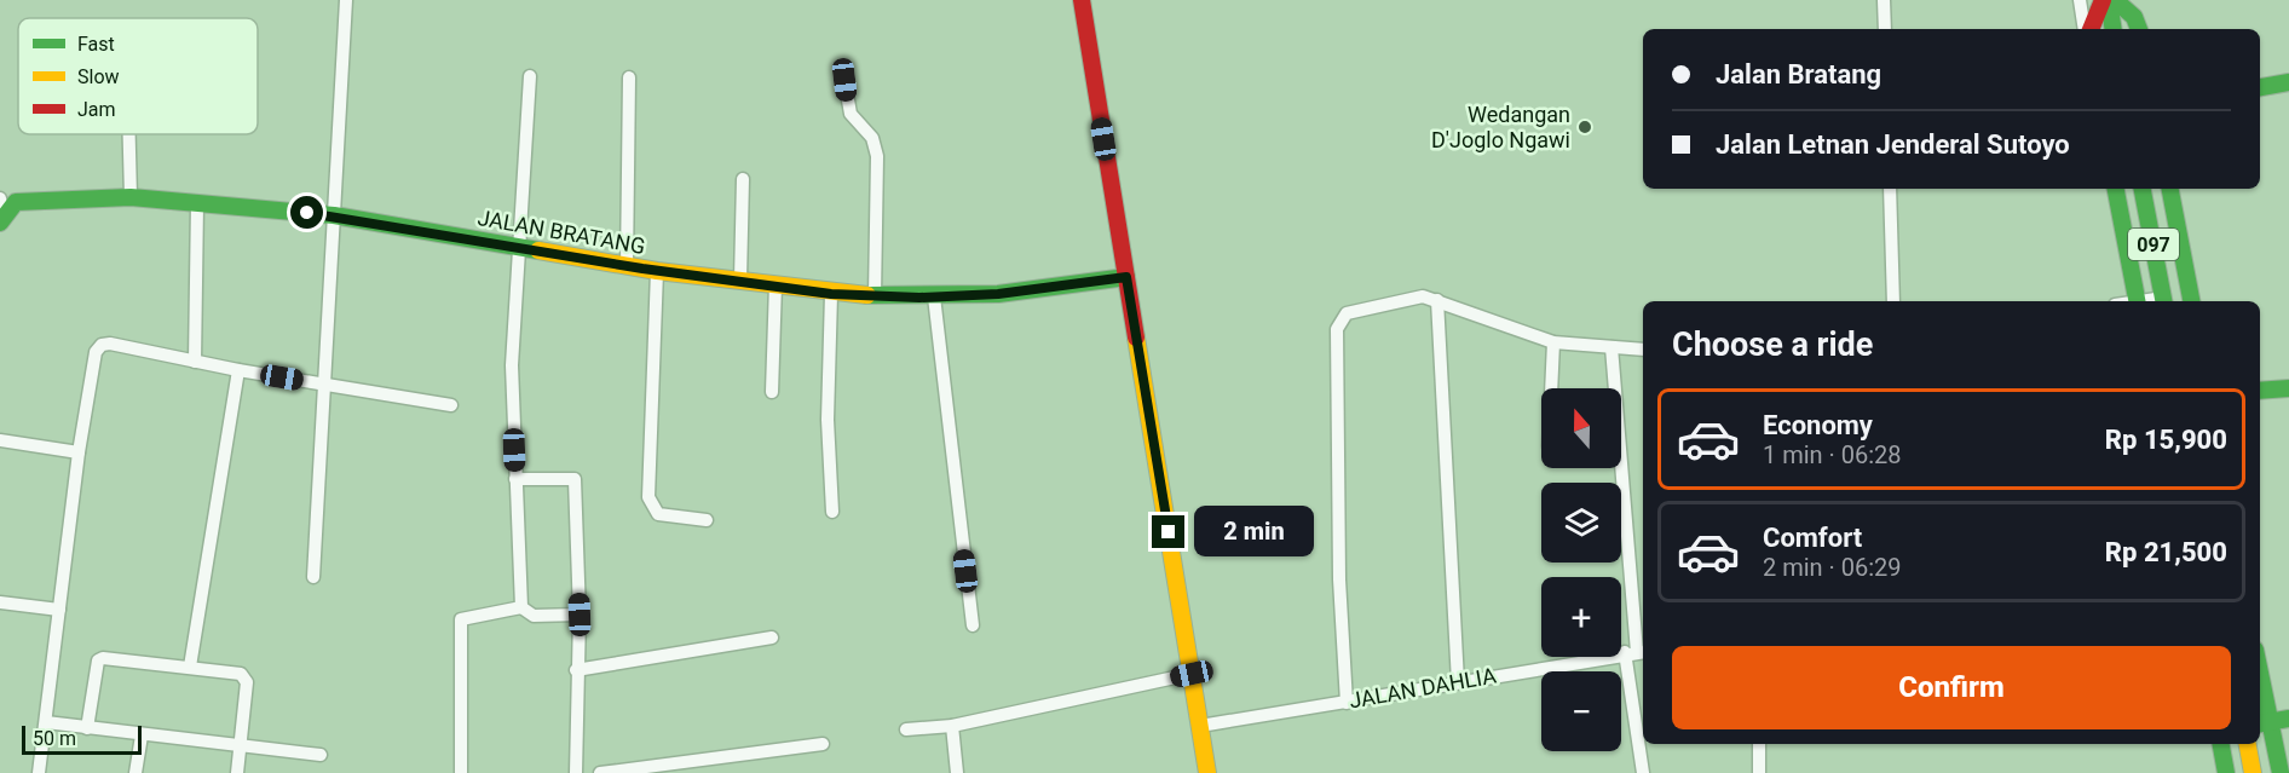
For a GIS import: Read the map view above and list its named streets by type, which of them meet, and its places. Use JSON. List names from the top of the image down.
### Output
{
  "streets": {
    "street": ["JALAN BRATANG", "097", "JALAN DAHLIA"]
  },
  "places": ["Wedangan D'Joglo Ngawi"],
  "legend": ["Fast", "Slow", "Jam"],
  "scale_bar": "50 m",
  "north": "top",
  "page": {
    "banner": ["Jalan Bratang", "Jalan Letnan Jenderal Sutoyo"],
    "heading": "Choose a ride",
    "map_buttons": ["+", "−"],
    "list": [
      {
        "name": "Economy",
        "note": "1 min · 06:28",
        "value": "Rp 15,900"
      },
      {
        "name": "Comfort",
        "note": "2 min · 06:29",
        "value": "Rp 21,500"
      }
    ],
    "bubble": "2 min",
    "buttons": "Confirm",
    "scale": "50 m"
  }
}
